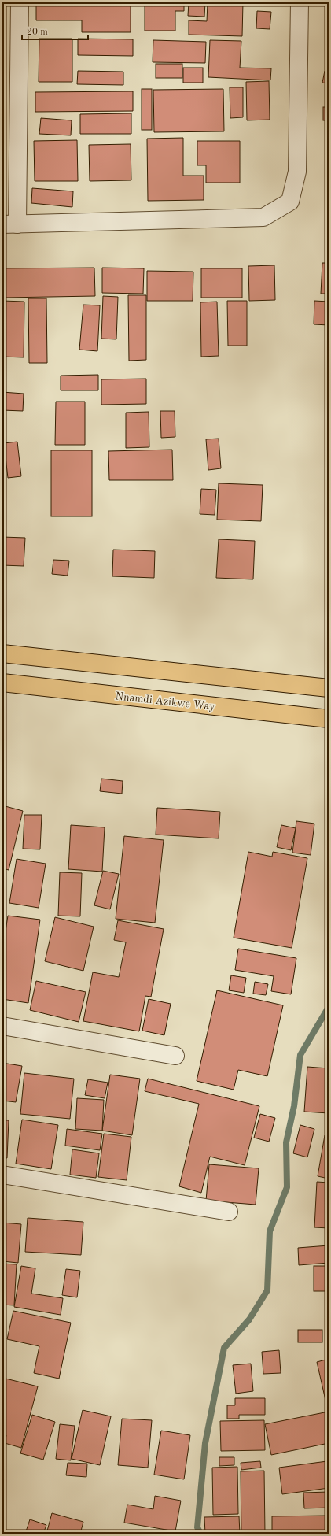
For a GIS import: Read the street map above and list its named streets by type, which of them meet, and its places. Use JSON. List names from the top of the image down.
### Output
{
  "streets": {
    "highway": ["Nnamdi Azikwe Way"]
  },
  "scale_bar": "20 m"
}
